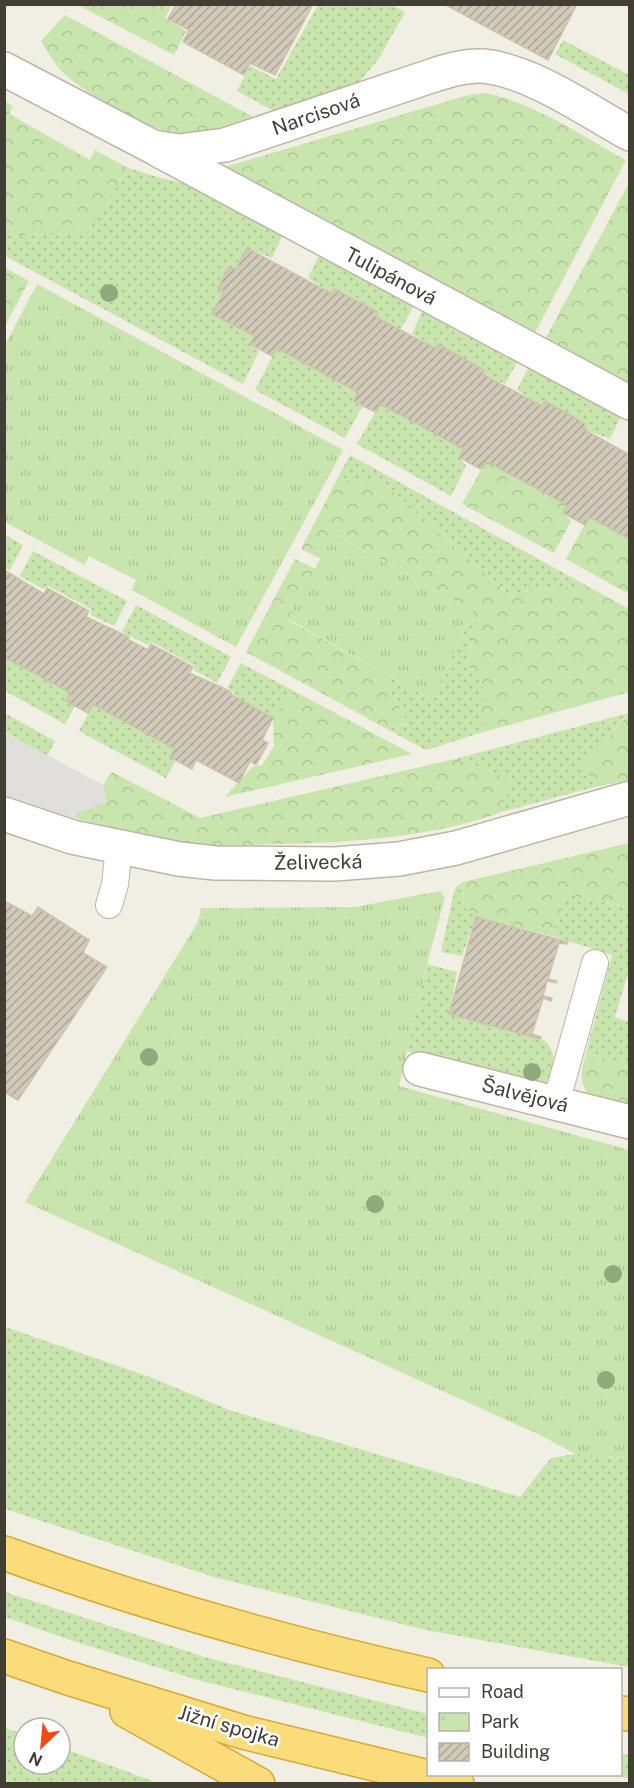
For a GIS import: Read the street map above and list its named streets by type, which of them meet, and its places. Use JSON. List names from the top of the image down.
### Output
{
  "streets": {
    "highway": ["Jižní spojka"],
    "street": [
      "Narcisová",
      "Tulipánová",
      "Želivecká",
      "Šalvějová"
    ]
  },
  "crossings": [
    ["Narcisová", "Tulipánová"]
  ],
  "legend": ["Road", "Park", "Building"],
  "north": "bottom left"
}
